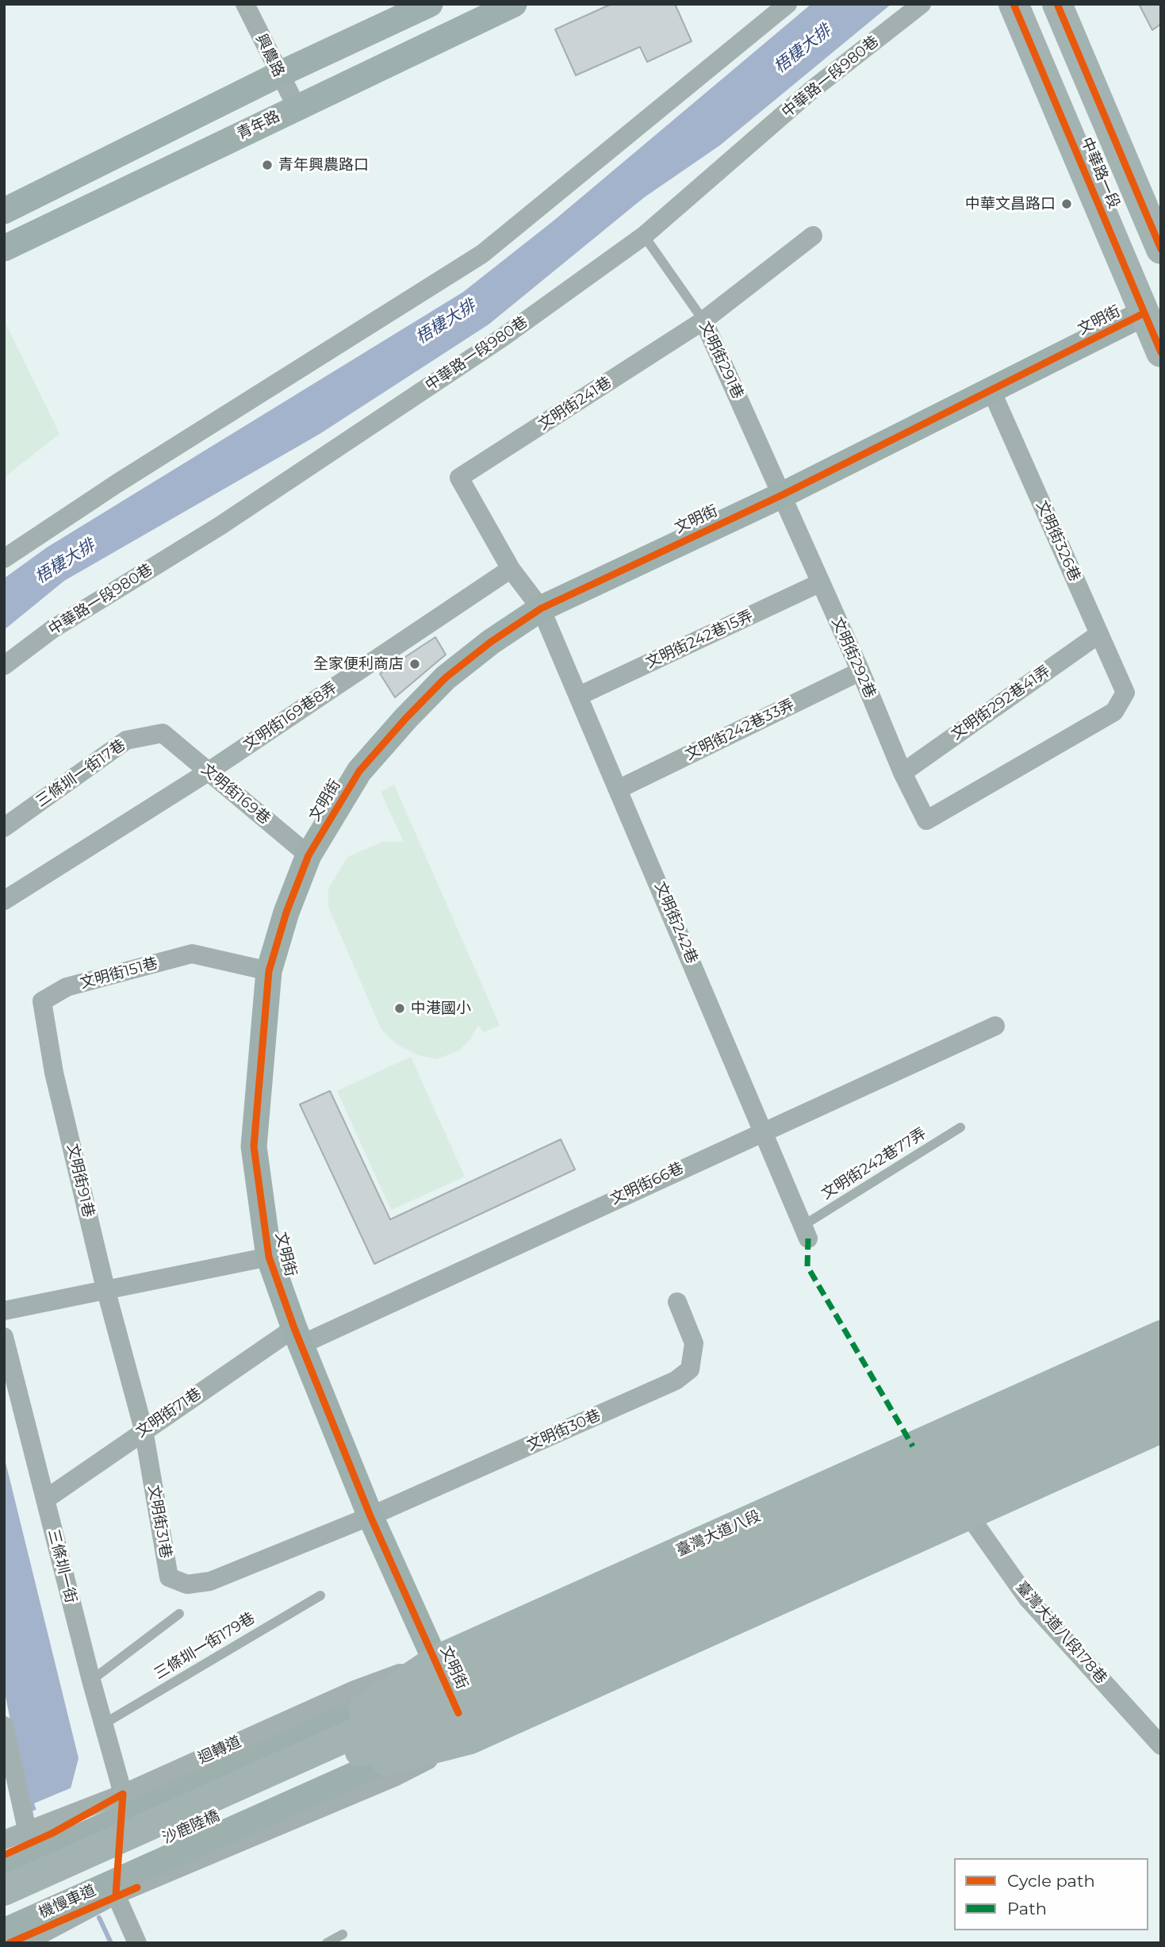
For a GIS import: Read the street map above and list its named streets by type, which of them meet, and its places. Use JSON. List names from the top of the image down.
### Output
{
  "streets": {
    "main road": ["中華路一段", "臺灣大道八段", "沙鹿陸橋"],
    "street": [
      "興農路",
      "中華路一段980巷",
      "青年路",
      "文明街",
      "文明街291巷",
      "文明街241巷",
      "文明街326巷",
      "文明街242巷15弄",
      "文明街292巷",
      "文明街292巷41弄",
      "文明街169巷8弄",
      "文明街242巷33弄",
      "三條圳一街17巷",
      "文明街169巷",
      "文明街242巷",
      "文明街151巷",
      "文明街91巷",
      "文明街66巷",
      "文明街71巷",
      "文明街30巷",
      "文明街31巷",
      "三條圳一街",
      "臺灣大道八段178巷",
      "迴轉道"
    ],
    "lane": ["文明街242巷77弄", "三條圳一街179巷"],
    "cycle path": ["機慢車道"]
  },
  "crossings": [
    ["興農路", "青年路"],
    ["中華路一段980巷", "文明街291巷"],
    ["中華路一段", "文明街"],
    ["文明街", "文明街291巷"],
    ["文明街", "文明街241巷"],
    ["文明街", "文明街326巷"],
    ["文明街", "文明街292巷"],
    ["文明街", "文明街169巷"],
    ["文明街", "文明街242巷"],
    ["文明街", "文明街151巷"],
    ["文明街", "文明街66巷"],
    ["文明街", "文明街71巷"],
    ["文明街", "文明街30巷"],
    ["文明街", "文明街31巷"],
    ["文明街", "臺灣大道八段"],
    ["文明街", "迴轉道"],
    ["文明街291巷", "文明街241巷"],
    ["文明街291巷", "文明街292巷"],
    ["文明街241巷", "文明街169巷8弄"],
    ["文明街241巷", "文明街242巷"],
    ["文明街326巷", "文明街292巷"],
    ["文明街326巷", "文明街292巷41弄"],
    ["文明街242巷15弄", "文明街292巷"],
    ["文明街242巷15弄", "文明街242巷"],
    ["文明街292巷", "文明街292巷41弄"],
    ["文明街292巷", "文明街242巷33弄"],
    ["文明街169巷8弄", "文明街169巷"],
    ["文明街242巷33弄", "文明街242巷"],
    ["三條圳一街17巷", "文明街169巷"],
    ["文明街242巷", "文明街242巷77弄"],
    ["文明街242巷", "文明街66巷"],
    ["文明街151巷", "文明街91巷"],
    ["文明街91巷", "文明街31巷"],
    ["文明街66巷", "文明街71巷"],
    ["文明街71巷", "文明街31巷"],
    ["文明街71巷", "三條圳一街"],
    ["文明街30巷", "文明街31巷"],
    ["臺灣大道八段", "臺灣大道八段178巷"],
    ["臺灣大道八段", "迴轉道"],
    ["臺灣大道八段", "沙鹿陸橋"],
    ["三條圳一街", "三條圳一街179巷"],
    ["三條圳一街", "迴轉道"]
  ],
  "water": ["梧棲大排"],
  "places": [
    "青年興農路口",
    "中華文昌路口",
    "全家便利商店",
    "中港國小"
  ],
  "legend": ["Cycle path", "Path"]
}
